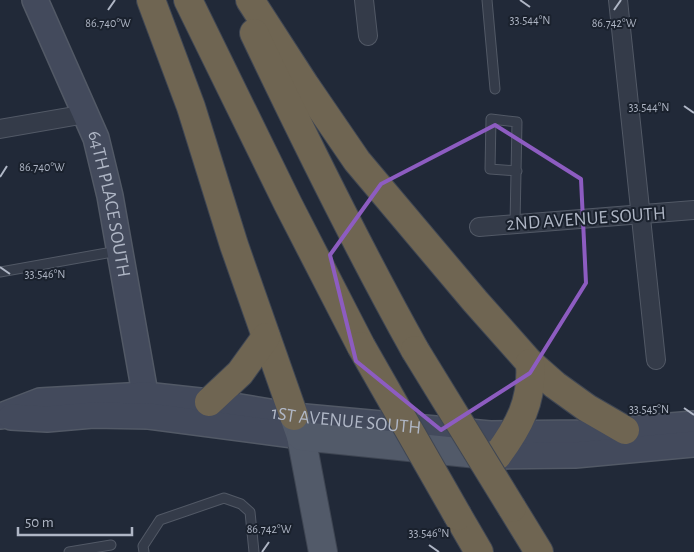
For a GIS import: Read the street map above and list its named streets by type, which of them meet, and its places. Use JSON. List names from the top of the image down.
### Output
{
  "streets": {
    "main road": ["1ST AVENUE SOUTH"],
    "street": ["64TH PLACE SOUTH", "2ND AVENUE SOUTH"]
  },
  "crossings": [
    ["64TH PLACE SOUTH", "1ST AVENUE SOUTH"]
  ],
  "scale_bar": "50 m",
  "coordinates": [
    "33.544°N",
    "86.740°W",
    "86.742°W",
    "33.546°N",
    "33.545°N"
  ]
}
